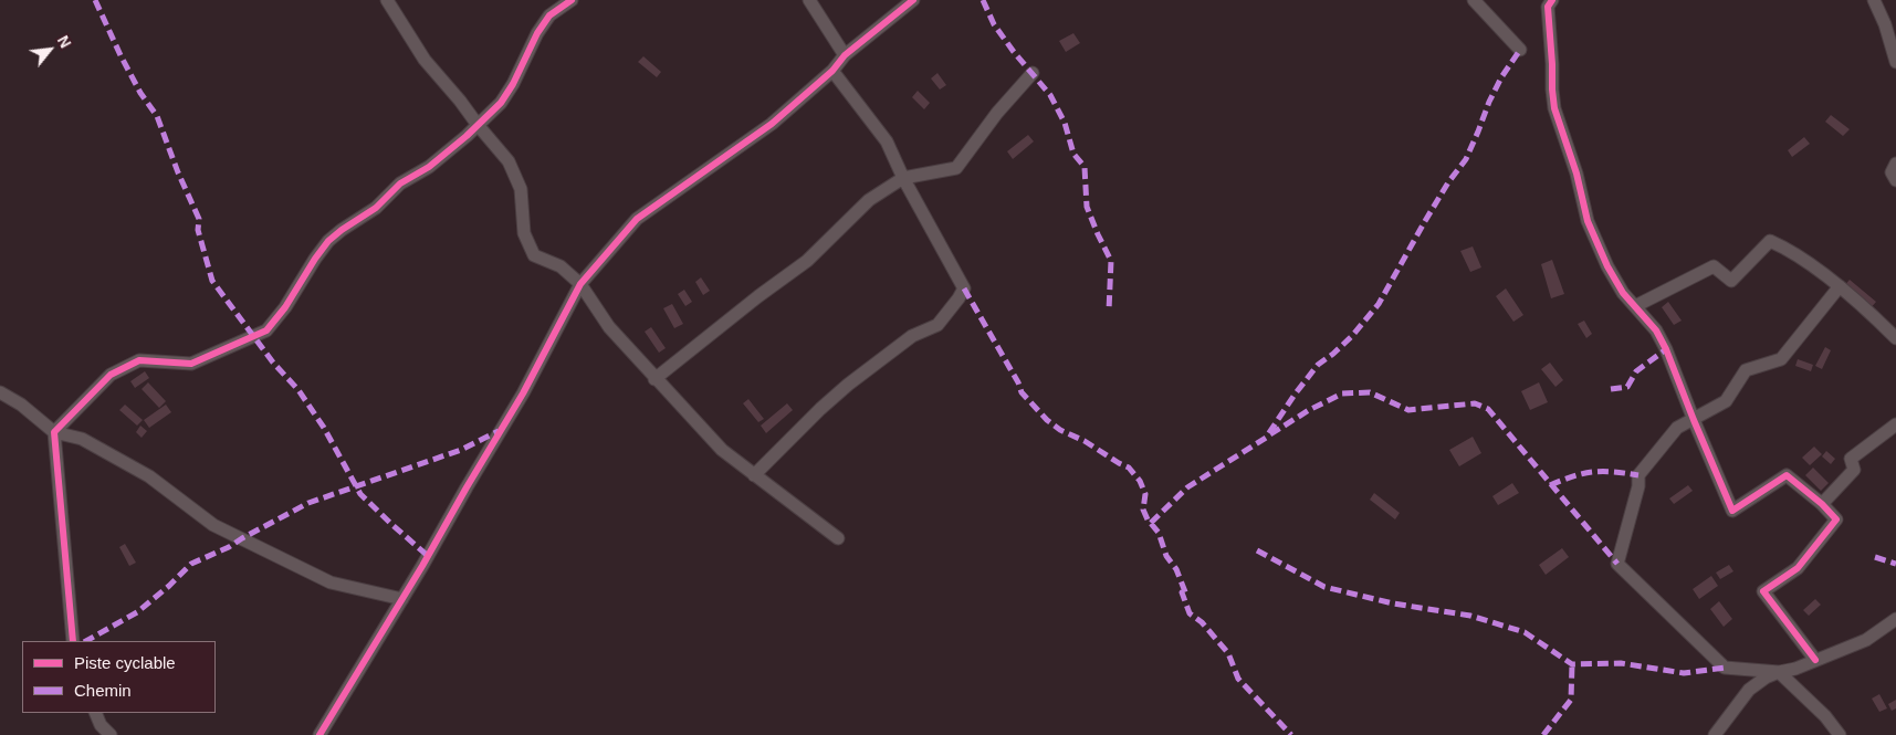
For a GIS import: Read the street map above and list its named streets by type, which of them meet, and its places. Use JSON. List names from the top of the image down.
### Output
{
  "legend": ["Piste cyclable", "Chemin"],
  "north": "top right"
}
